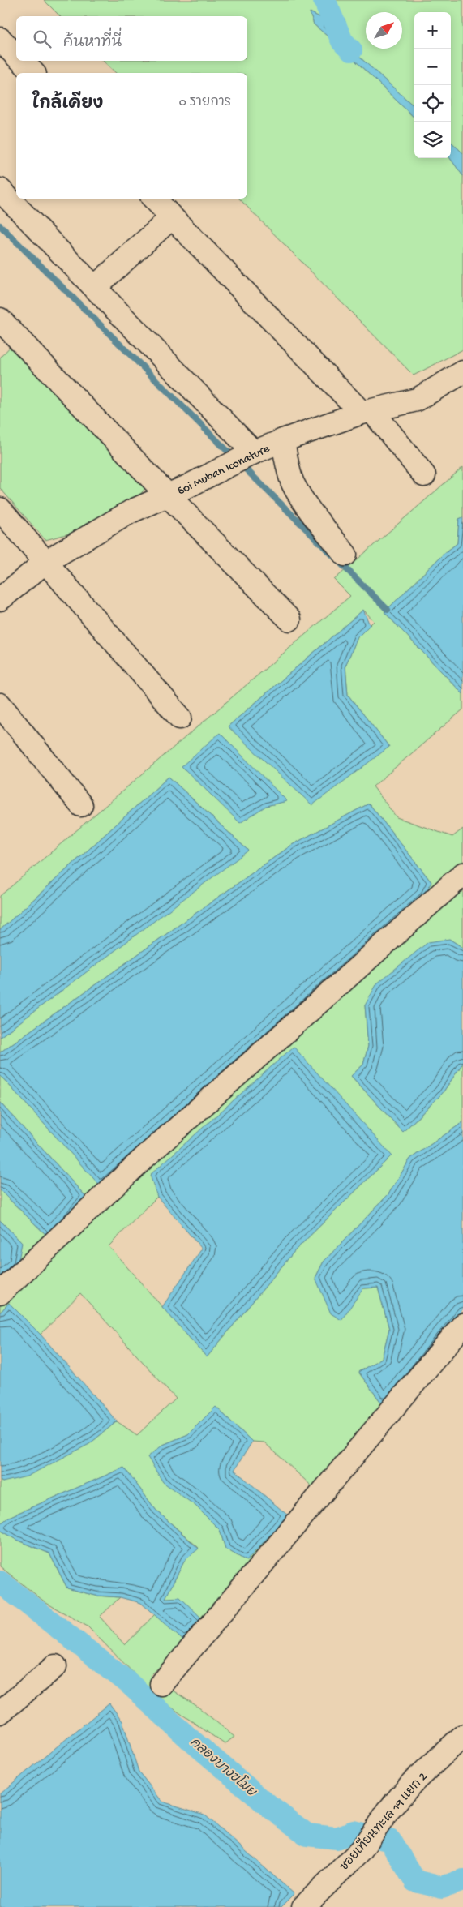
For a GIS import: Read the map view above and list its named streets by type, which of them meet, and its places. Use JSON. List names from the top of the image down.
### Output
{
  "streets": {
    "street": ["Soi Muban Iconature", "ซอยเทียนทะเล 19 แยก 2"]
  },
  "water": ["คลองบางขโมย"],
  "north": "top right",
  "page": {
    "map_buttons": ["+", "−"],
    "search": "ค้นหาที่นี่",
    "heading": ["ใกล้เคียง", "0 รายการ"]
  }
}
